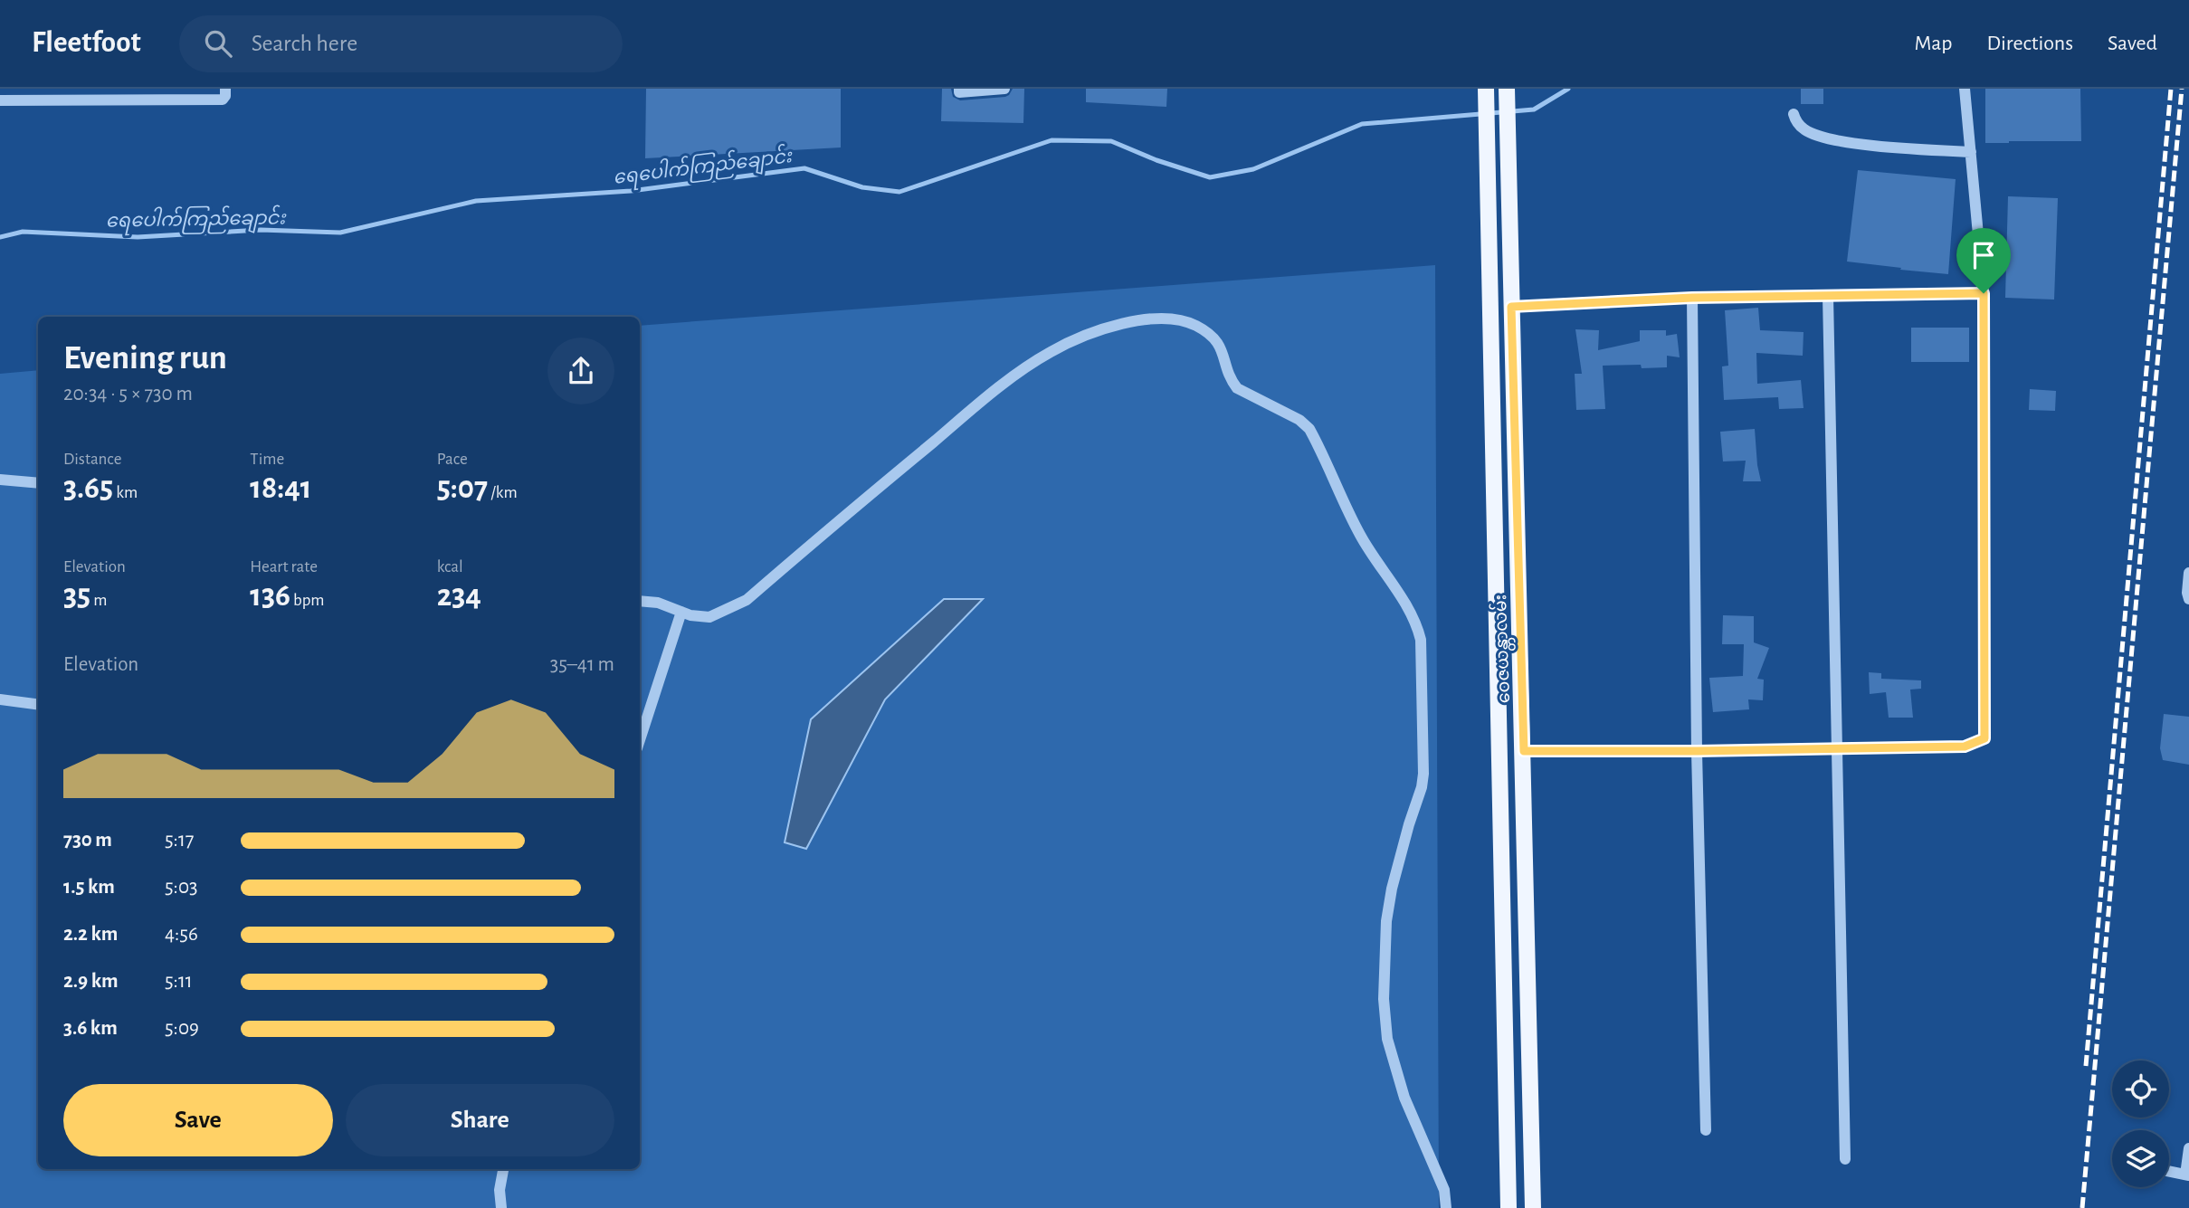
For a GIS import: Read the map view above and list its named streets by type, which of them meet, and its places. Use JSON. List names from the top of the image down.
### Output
{
  "streets": {
    "main road": ["ဝေဇယန္တာလမ်း"]
  },
  "water": ["ရေပေါက်ကြည်ချောင်း"],
  "page": {
    "header": "Fleetfoot",
    "search": "Search here",
    "nav": ["Map", "Directions", "Saved"],
    "heading": ["Evening run", "20:34 · 5 × 730 m"],
    "stats": [
      ["Distance", "3.65 km"],
      ["Time", "18:41"],
      ["Pace", "5:07 /km"],
      ["Elevation", "35 m"],
      ["Heart rate", "136 bpm"],
      ["kcal", "234"]
    ],
    "chart": ["Elevation", "35–41 m"],
    "list": [
      {
        "name": "730 m",
        "note": "5:17"
      },
      {
        "name": "1.5 km",
        "note": "5:03"
      },
      {
        "name": "2.2 km",
        "note": "4:56"
      },
      {
        "name": "2.9 km",
        "note": "5:11"
      },
      {
        "name": "3.6 km",
        "note": "5:09"
      }
    ],
    "buttons": ["Save", "Share"]
  }
}
